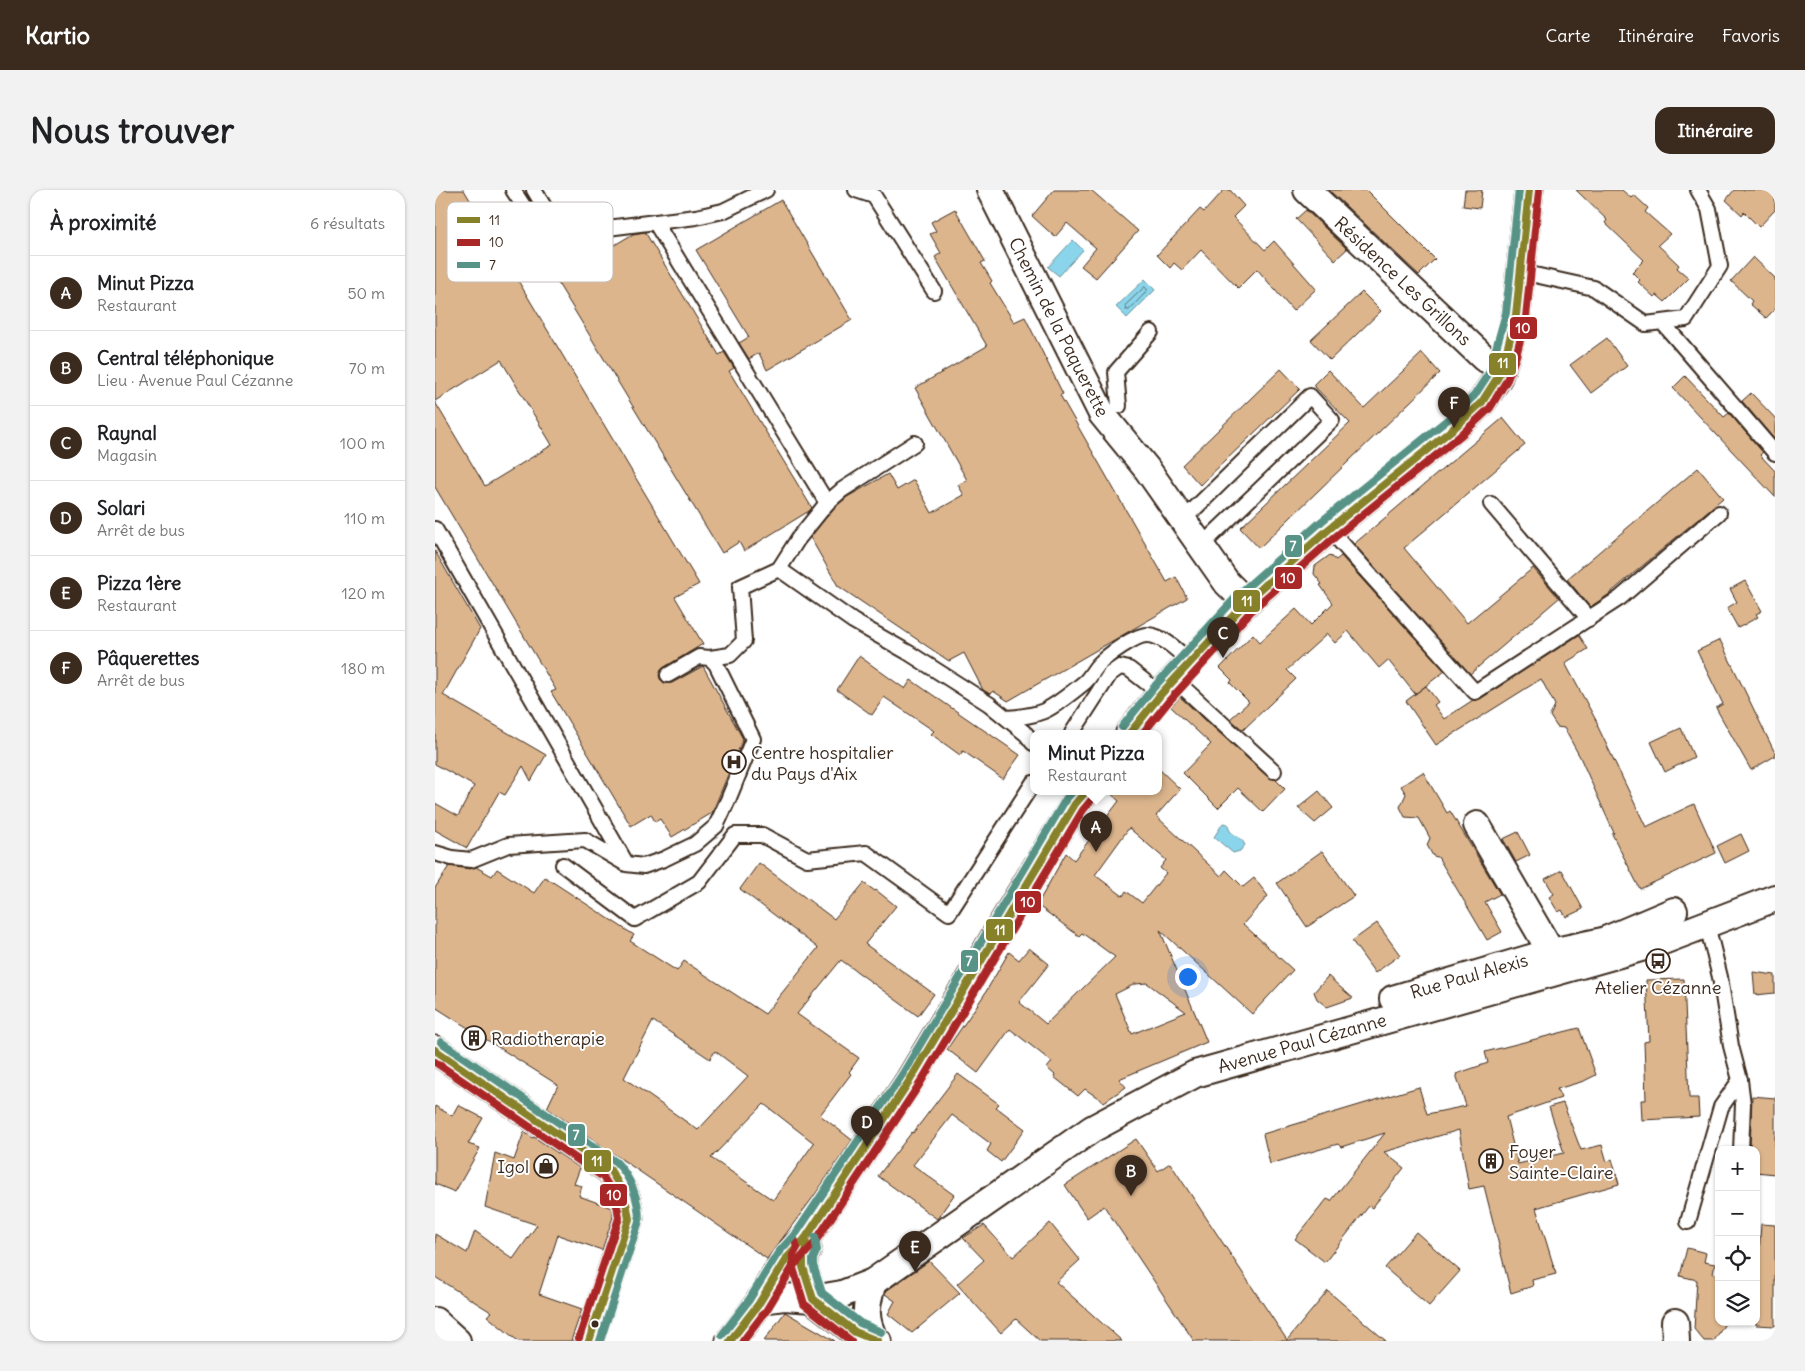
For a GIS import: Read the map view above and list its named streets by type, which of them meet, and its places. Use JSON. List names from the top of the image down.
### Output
{
  "streets": {
    "street": [
      "Résidence Les Grillons",
      "Chemin de la Paquerette",
      "Rue Paul Alexis",
      "Avenue Paul Cézanne"
    ]
  },
  "crossings": [
    ["Rue Paul Alexis", "Avenue Paul Cézanne"]
  ],
  "places": {
    "hospital": ["Centre hospitalier du Pays d'Aix"],
    "bus stop": ["Atelier Cézanne"],
    "building": ["Radiotherapie", "Foyer Sainte-Claire"],
    "shop": ["Igol"]
  },
  "lines": ["transit line 11", "transit line 7", "transit line 10"],
  "legend": ["11", "10", "7"],
  "page": {
    "header": "Kartio",
    "nav": ["Carte", "Itinéraire", "Favoris"],
    "buttons": "Itinéraire",
    "title": "Nous trouver",
    "heading": ["À proximité", "6 résultats"],
    "list": [
      {
        "mark": "A",
        "name": "Minut Pizza",
        "note": "Restaurant",
        "value": "50 m"
      },
      {
        "mark": "B",
        "name": "Central téléphonique",
        "note": "Lieu · Avenue Paul Cézanne",
        "value": "70 m"
      },
      {
        "mark": "C",
        "name": "Raynal",
        "note": "Magasin",
        "value": "100 m"
      },
      {
        "mark": "D",
        "name": "Solari",
        "note": "Arrêt de bus",
        "value": "110 m"
      },
      {
        "mark": "E",
        "name": "Pizza 1ère",
        "note": "Restaurant",
        "value": "120 m"
      },
      {
        "mark": "F",
        "name": "Pâquerettes",
        "note": "Arrêt de bus",
        "value": "180 m"
      }
    ],
    "pins": [
      "F",
      "C",
      "A",
      "D",
      "B",
      "E"
    ],
    "popup": ["Minut Pizza", "Restaurant"],
    "map_buttons": ["+", "−"]
  }
}
